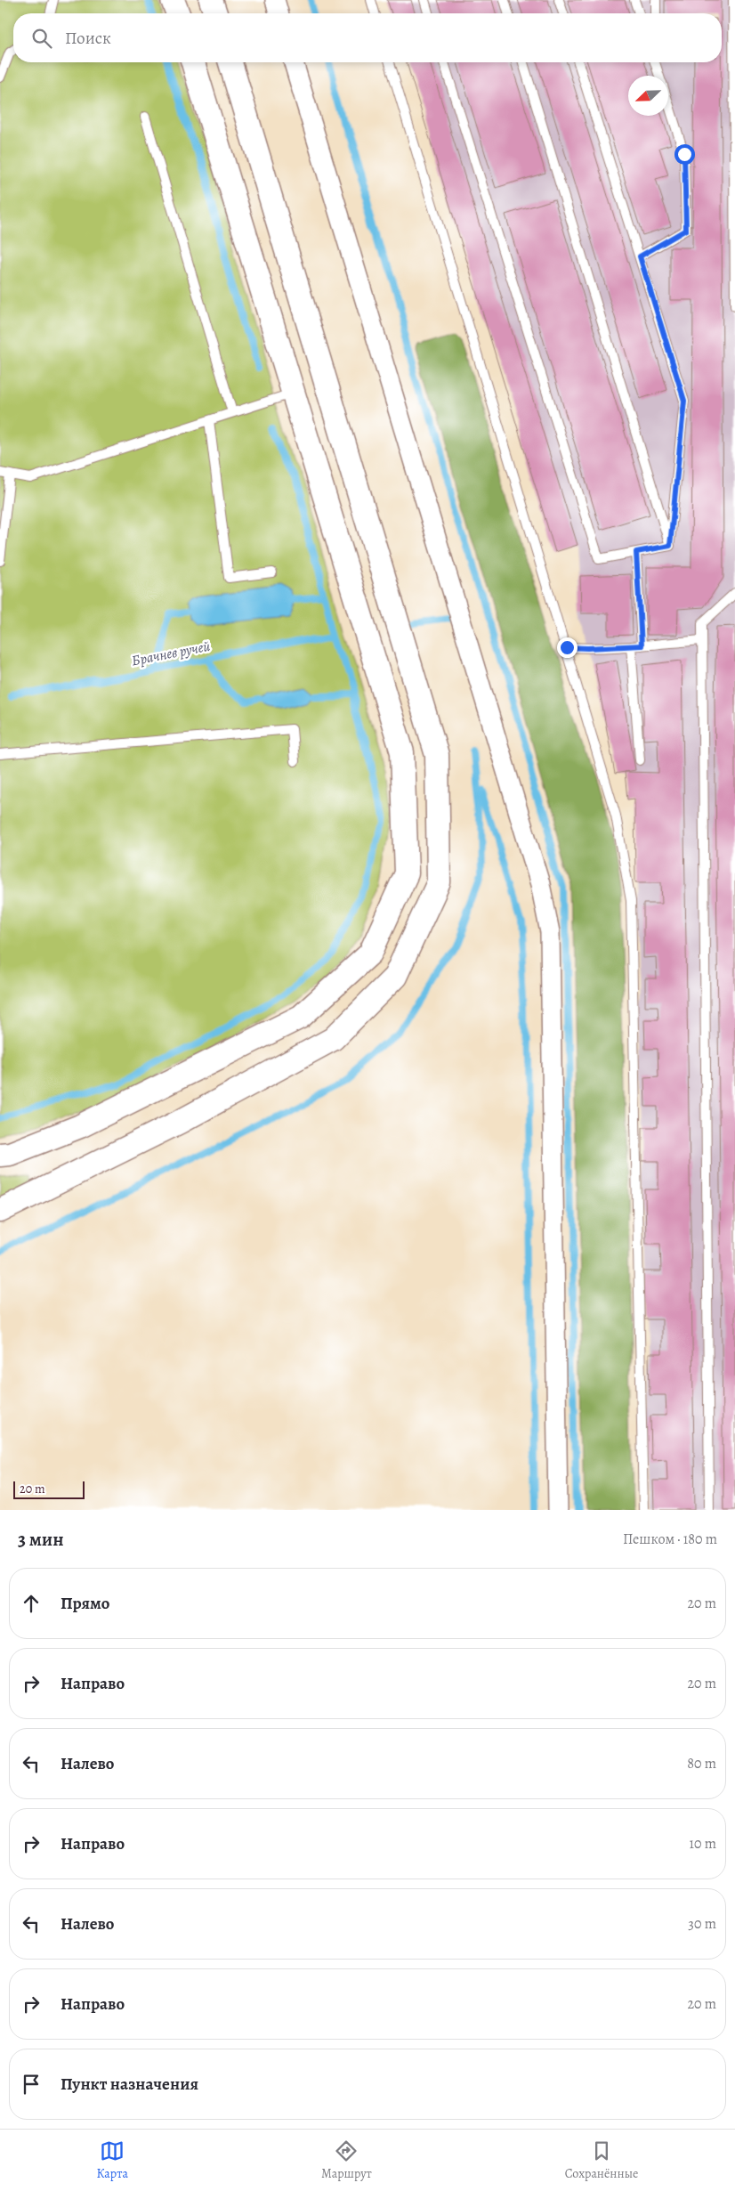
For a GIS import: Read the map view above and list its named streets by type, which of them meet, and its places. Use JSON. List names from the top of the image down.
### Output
{
  "water": ["Брачнев ручей"],
  "scale_bar": "20 m",
  "north": "bottom left",
  "page": {
    "search": "Поиск",
    "scale": "20 m",
    "heading": ["3 мин", "Пешком · 180 m"],
    "list": [
      ["Прямо", "20 m"],
      ["Направо", "20 m"],
      ["Налево", "80 m"],
      ["Направо", "10 m"],
      ["Налево", "30 m"],
      ["Направо", "20 m"],
      "Пункт назначения"
    ],
    "nav": ["Карта", "Маршрут", "Сохранённые"]
  }
}
